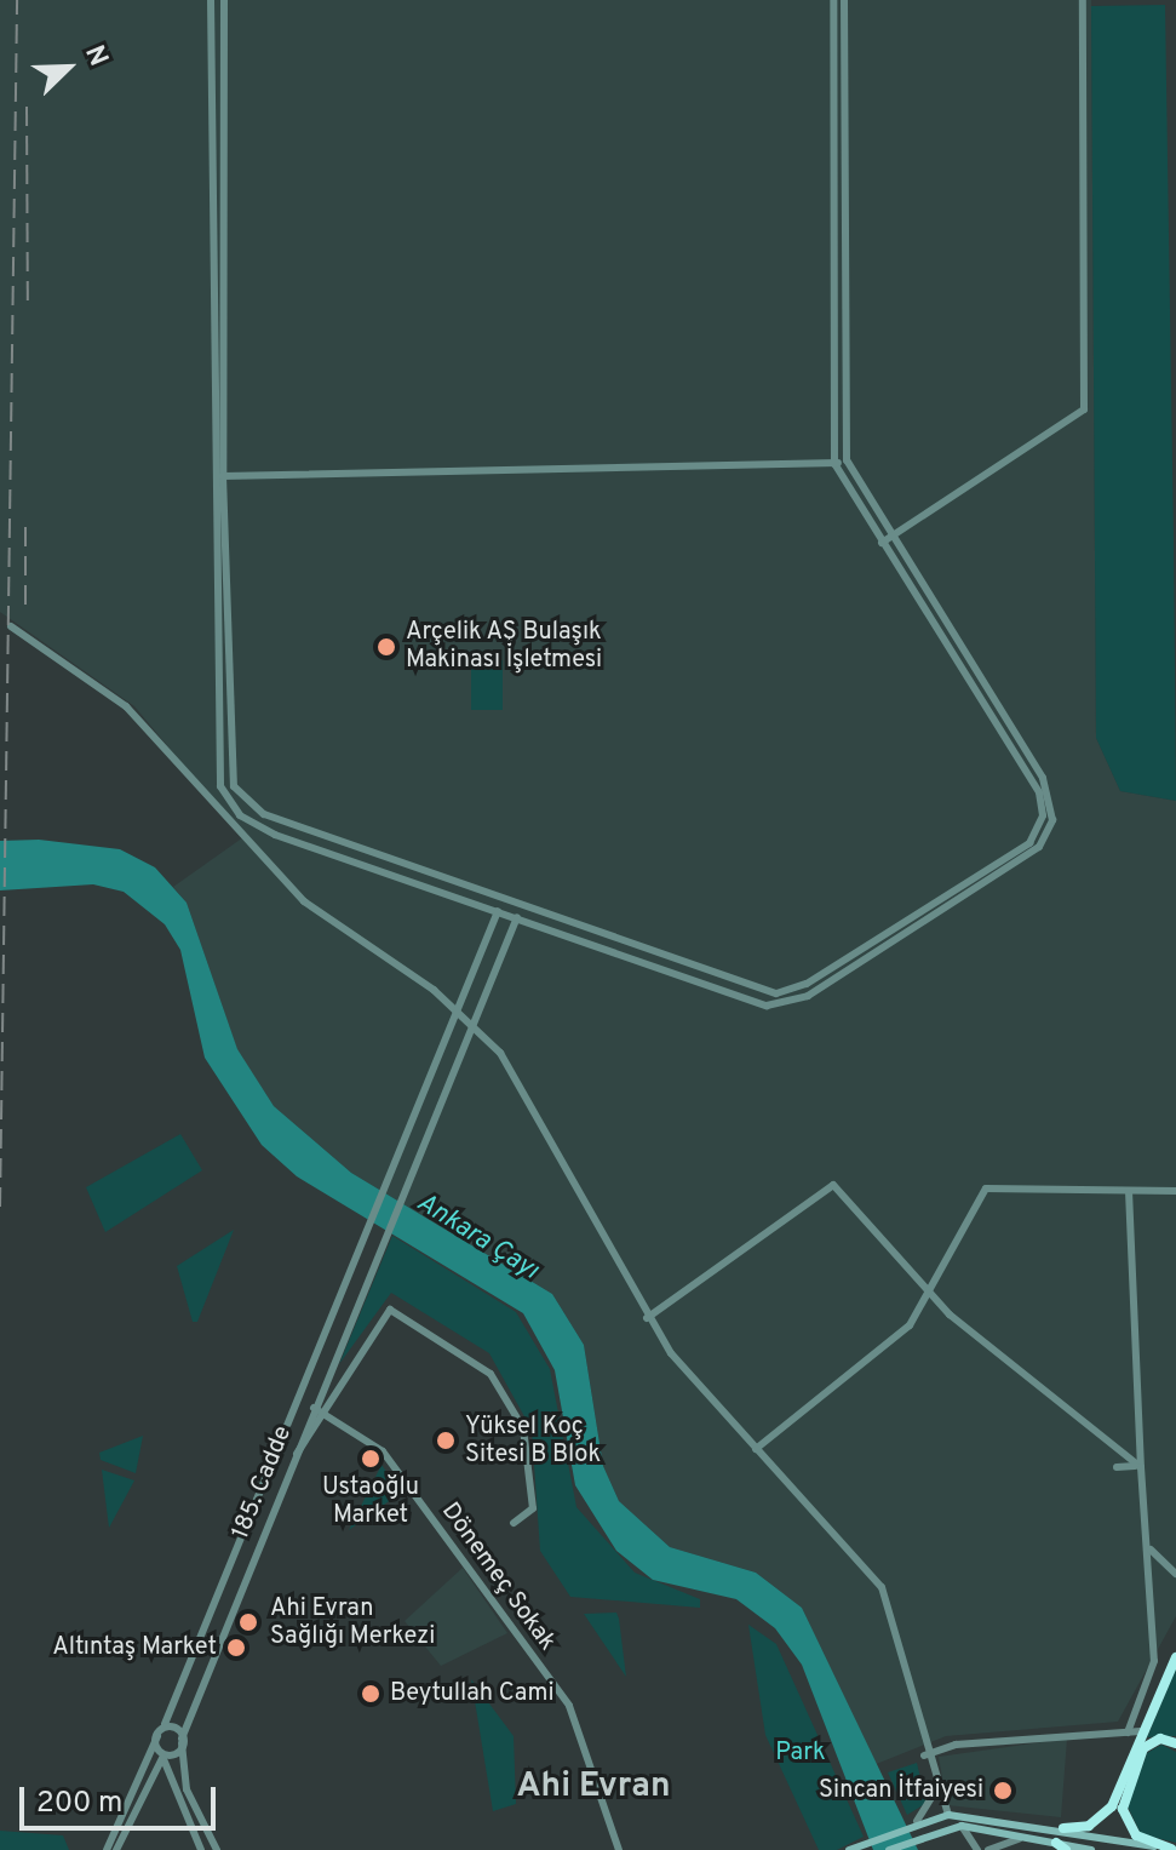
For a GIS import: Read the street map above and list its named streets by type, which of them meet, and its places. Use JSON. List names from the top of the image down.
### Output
{
  "streets": {
    "street": ["185. Cadde", "Dönemeç Sokak"]
  },
  "crossings": [
    ["185. Cadde", "Dönemeç Sokak"]
  ],
  "districts": ["Ahi Evran"],
  "water": ["Ankara Çayı"],
  "parks": ["Park"],
  "places": [
    "Arçelik AŞ Bulaşık Makinası İşletmesi",
    "Yüksel Koç Sitesi B Blok",
    "Ustaoğlu Market",
    "Ahi Evran Sağlığı Merkezi",
    "Altıntaş Market",
    "Beytullah Cami",
    "Sincan İtfaiyesi"
  ],
  "scale_bar": "200 m",
  "north": "top right"
}
